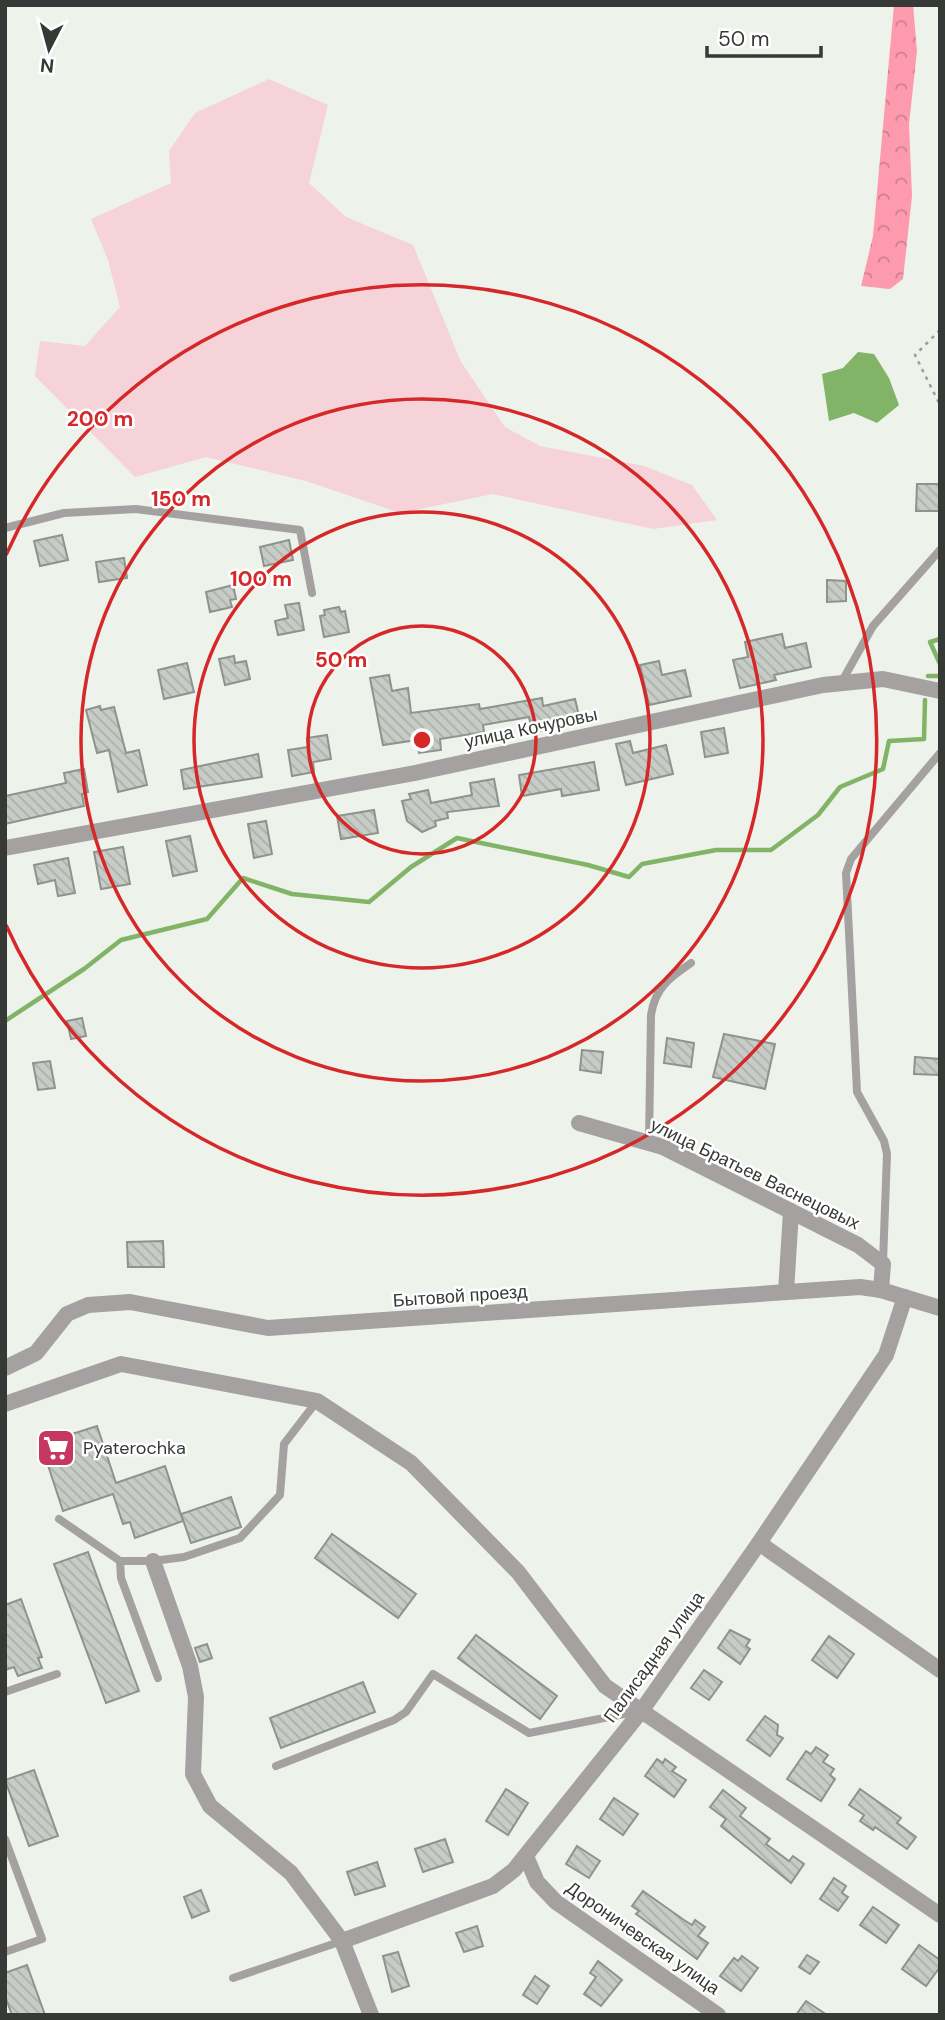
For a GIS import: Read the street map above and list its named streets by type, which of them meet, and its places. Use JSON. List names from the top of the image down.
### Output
{
  "streets": {
    "street": [
      "улица Кочуровы",
      "улица Братьев Васнецовых",
      "Бытовой проезд",
      "Палисадная улица",
      "Дороничевская улица"
    ]
  },
  "crossings": [
    ["Бытовой проезд", "Палисадная улица"],
    ["Палисадная улица", "Дороничевская улица"]
  ],
  "places": {
    "supermarket": ["Pyaterochka"]
  },
  "scale_bar": "50 m",
  "north": "bottom",
  "rings": [
    "200 m",
    "150 m",
    "100 m",
    "50 m"
  ]
}
